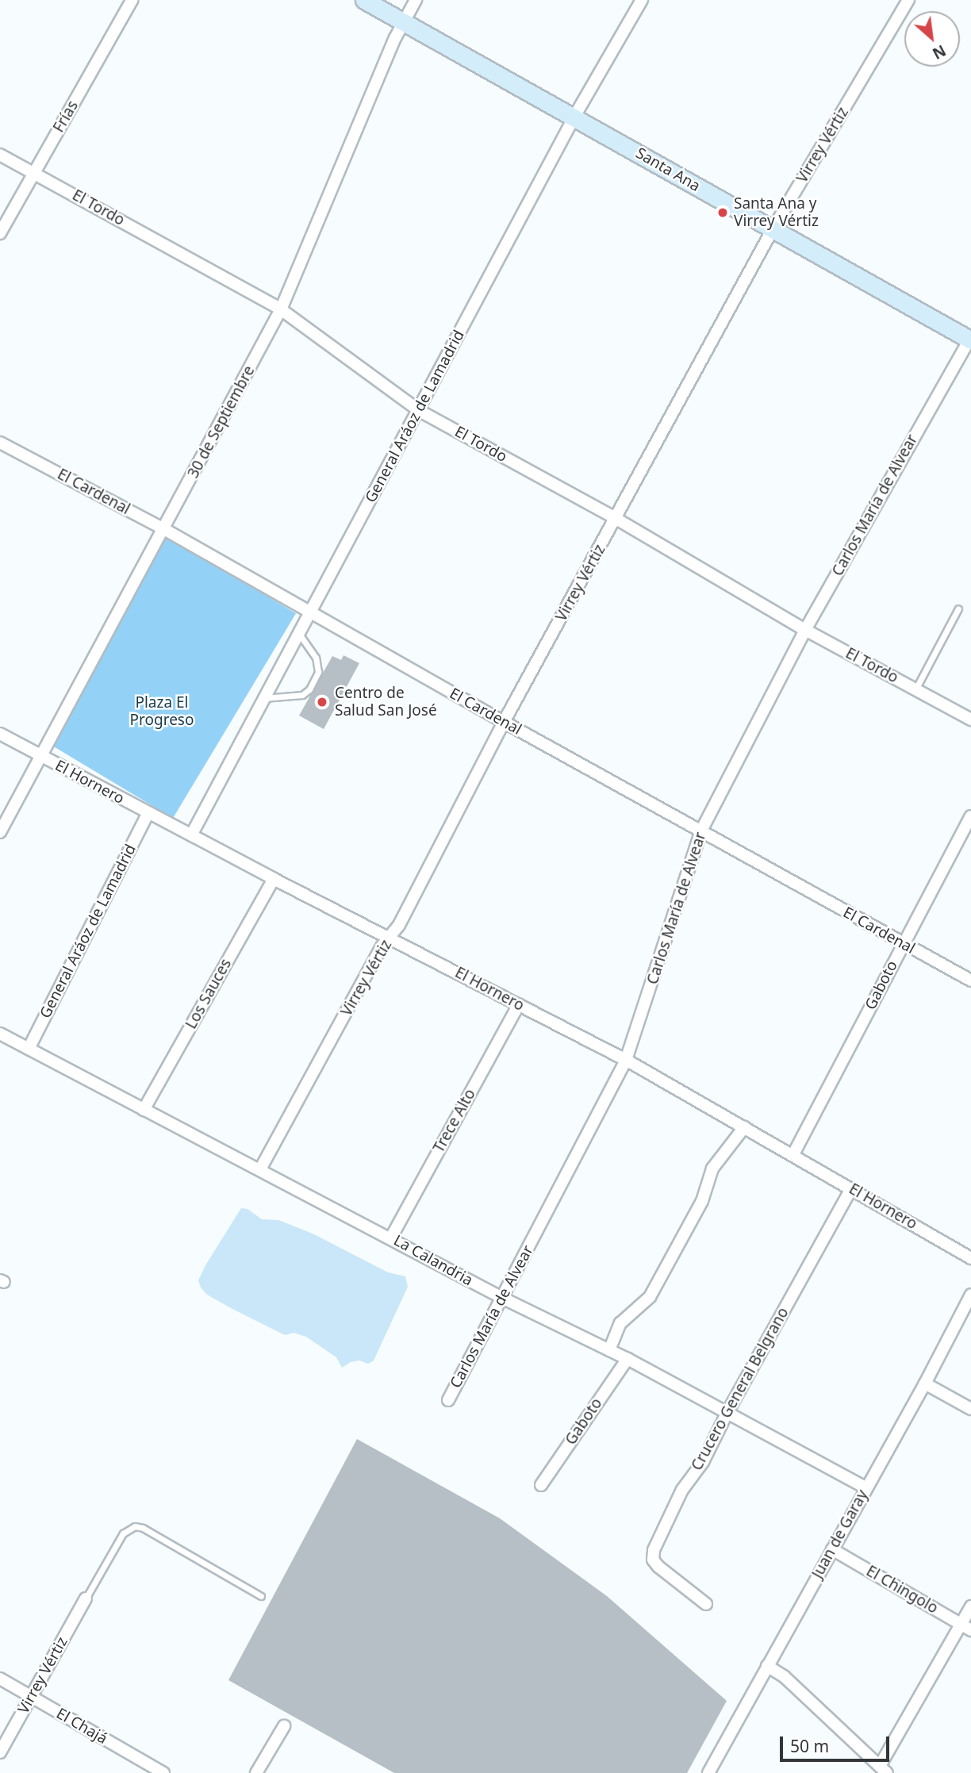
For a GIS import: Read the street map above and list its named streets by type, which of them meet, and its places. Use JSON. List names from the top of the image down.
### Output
{
  "streets": {
    "street": [
      "Frías",
      "Virrey Vértiz",
      "Santa Ana",
      "El Tordo",
      "General Aráoz de Lamadrid",
      "30 de Septiembre",
      "El Cardenal",
      "Carlos María de Alvear",
      "El Hornero",
      "Gaboto",
      "Los Sauces",
      "Trece Alto",
      "La Calandria",
      "Crucero General Belgrano",
      "Juan de Garay",
      "El Chingolo",
      "El Chajá"
    ]
  },
  "crossings": [
    ["Frías", "El Tordo"],
    ["Virrey Vértiz", "Santa Ana"],
    ["Virrey Vértiz", "El Tordo"],
    ["Virrey Vértiz", "El Cardenal"],
    ["Virrey Vértiz", "El Hornero"],
    ["Virrey Vértiz", "La Calandria"],
    ["Virrey Vértiz", "El Chajá"],
    ["Santa Ana", "General Aráoz de Lamadrid"],
    ["Santa Ana", "30 de Septiembre"],
    ["Santa Ana", "Carlos María de Alvear"],
    ["El Tordo", "General Aráoz de Lamadrid"],
    ["El Tordo", "30 de Septiembre"],
    ["El Tordo", "Carlos María de Alvear"],
    ["General Aráoz de Lamadrid", "El Cardenal"],
    ["General Aráoz de Lamadrid", "El Hornero"],
    ["General Aráoz de Lamadrid", "La Calandria"],
    ["30 de Septiembre", "El Cardenal"],
    ["30 de Septiembre", "El Hornero"],
    ["El Cardenal", "Carlos María de Alvear"],
    ["El Cardenal", "Gaboto"],
    ["Carlos María de Alvear", "El Hornero"],
    ["Carlos María de Alvear", "La Calandria"],
    ["El Hornero", "Gaboto"],
    ["El Hornero", "Los Sauces"],
    ["El Hornero", "Trece Alto"],
    ["El Hornero", "Crucero General Belgrano"],
    ["Gaboto", "La Calandria"],
    ["Los Sauces", "La Calandria"],
    ["Trece Alto", "La Calandria"],
    ["La Calandria", "Crucero General Belgrano"],
    ["La Calandria", "Juan de Garay"],
    ["Juan de Garay", "El Chingolo"]
  ],
  "parks": ["Plaza El Progreso"],
  "places": ["Santa Ana y Virrey Vértiz", "Centro de Salud San José"],
  "scale_bar": "50 m",
  "north": "bottom right"
}
